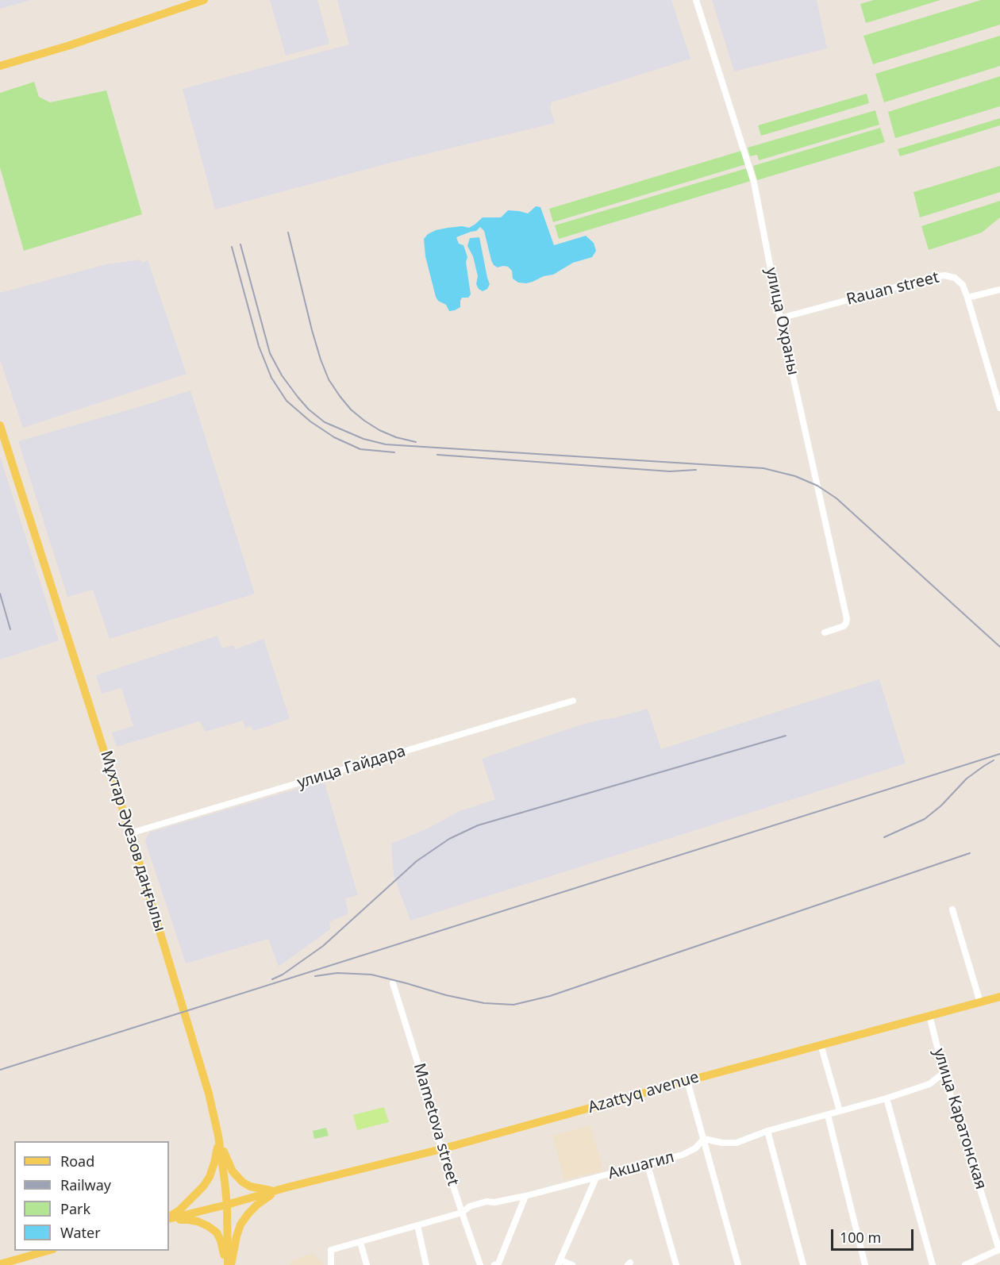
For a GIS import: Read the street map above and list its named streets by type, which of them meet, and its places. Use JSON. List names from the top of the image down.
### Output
{
  "streets": {
    "main road": ["Мұхтар Әуезов даңғылы", "Azattyq avenue"],
    "street": [
      "Rauan street",
      "улица Охраны",
      "улица Гайдара",
      "улица Каратонская",
      "Mametova street",
      "Акшагил"
    ]
  },
  "crossings": [
    ["Rauan street", "улица Охраны"],
    ["улица Гайдара", "Мұхтар Әуезов даңғылы"],
    ["Azattyq avenue", "улица Каратонская"],
    ["Azattyq avenue", "Mametova street"],
    ["Mametova street", "Акшагил"]
  ],
  "legend": [
    "Road",
    "Railway",
    "Park",
    "Water"
  ],
  "scale_bar": "100 m"
}
